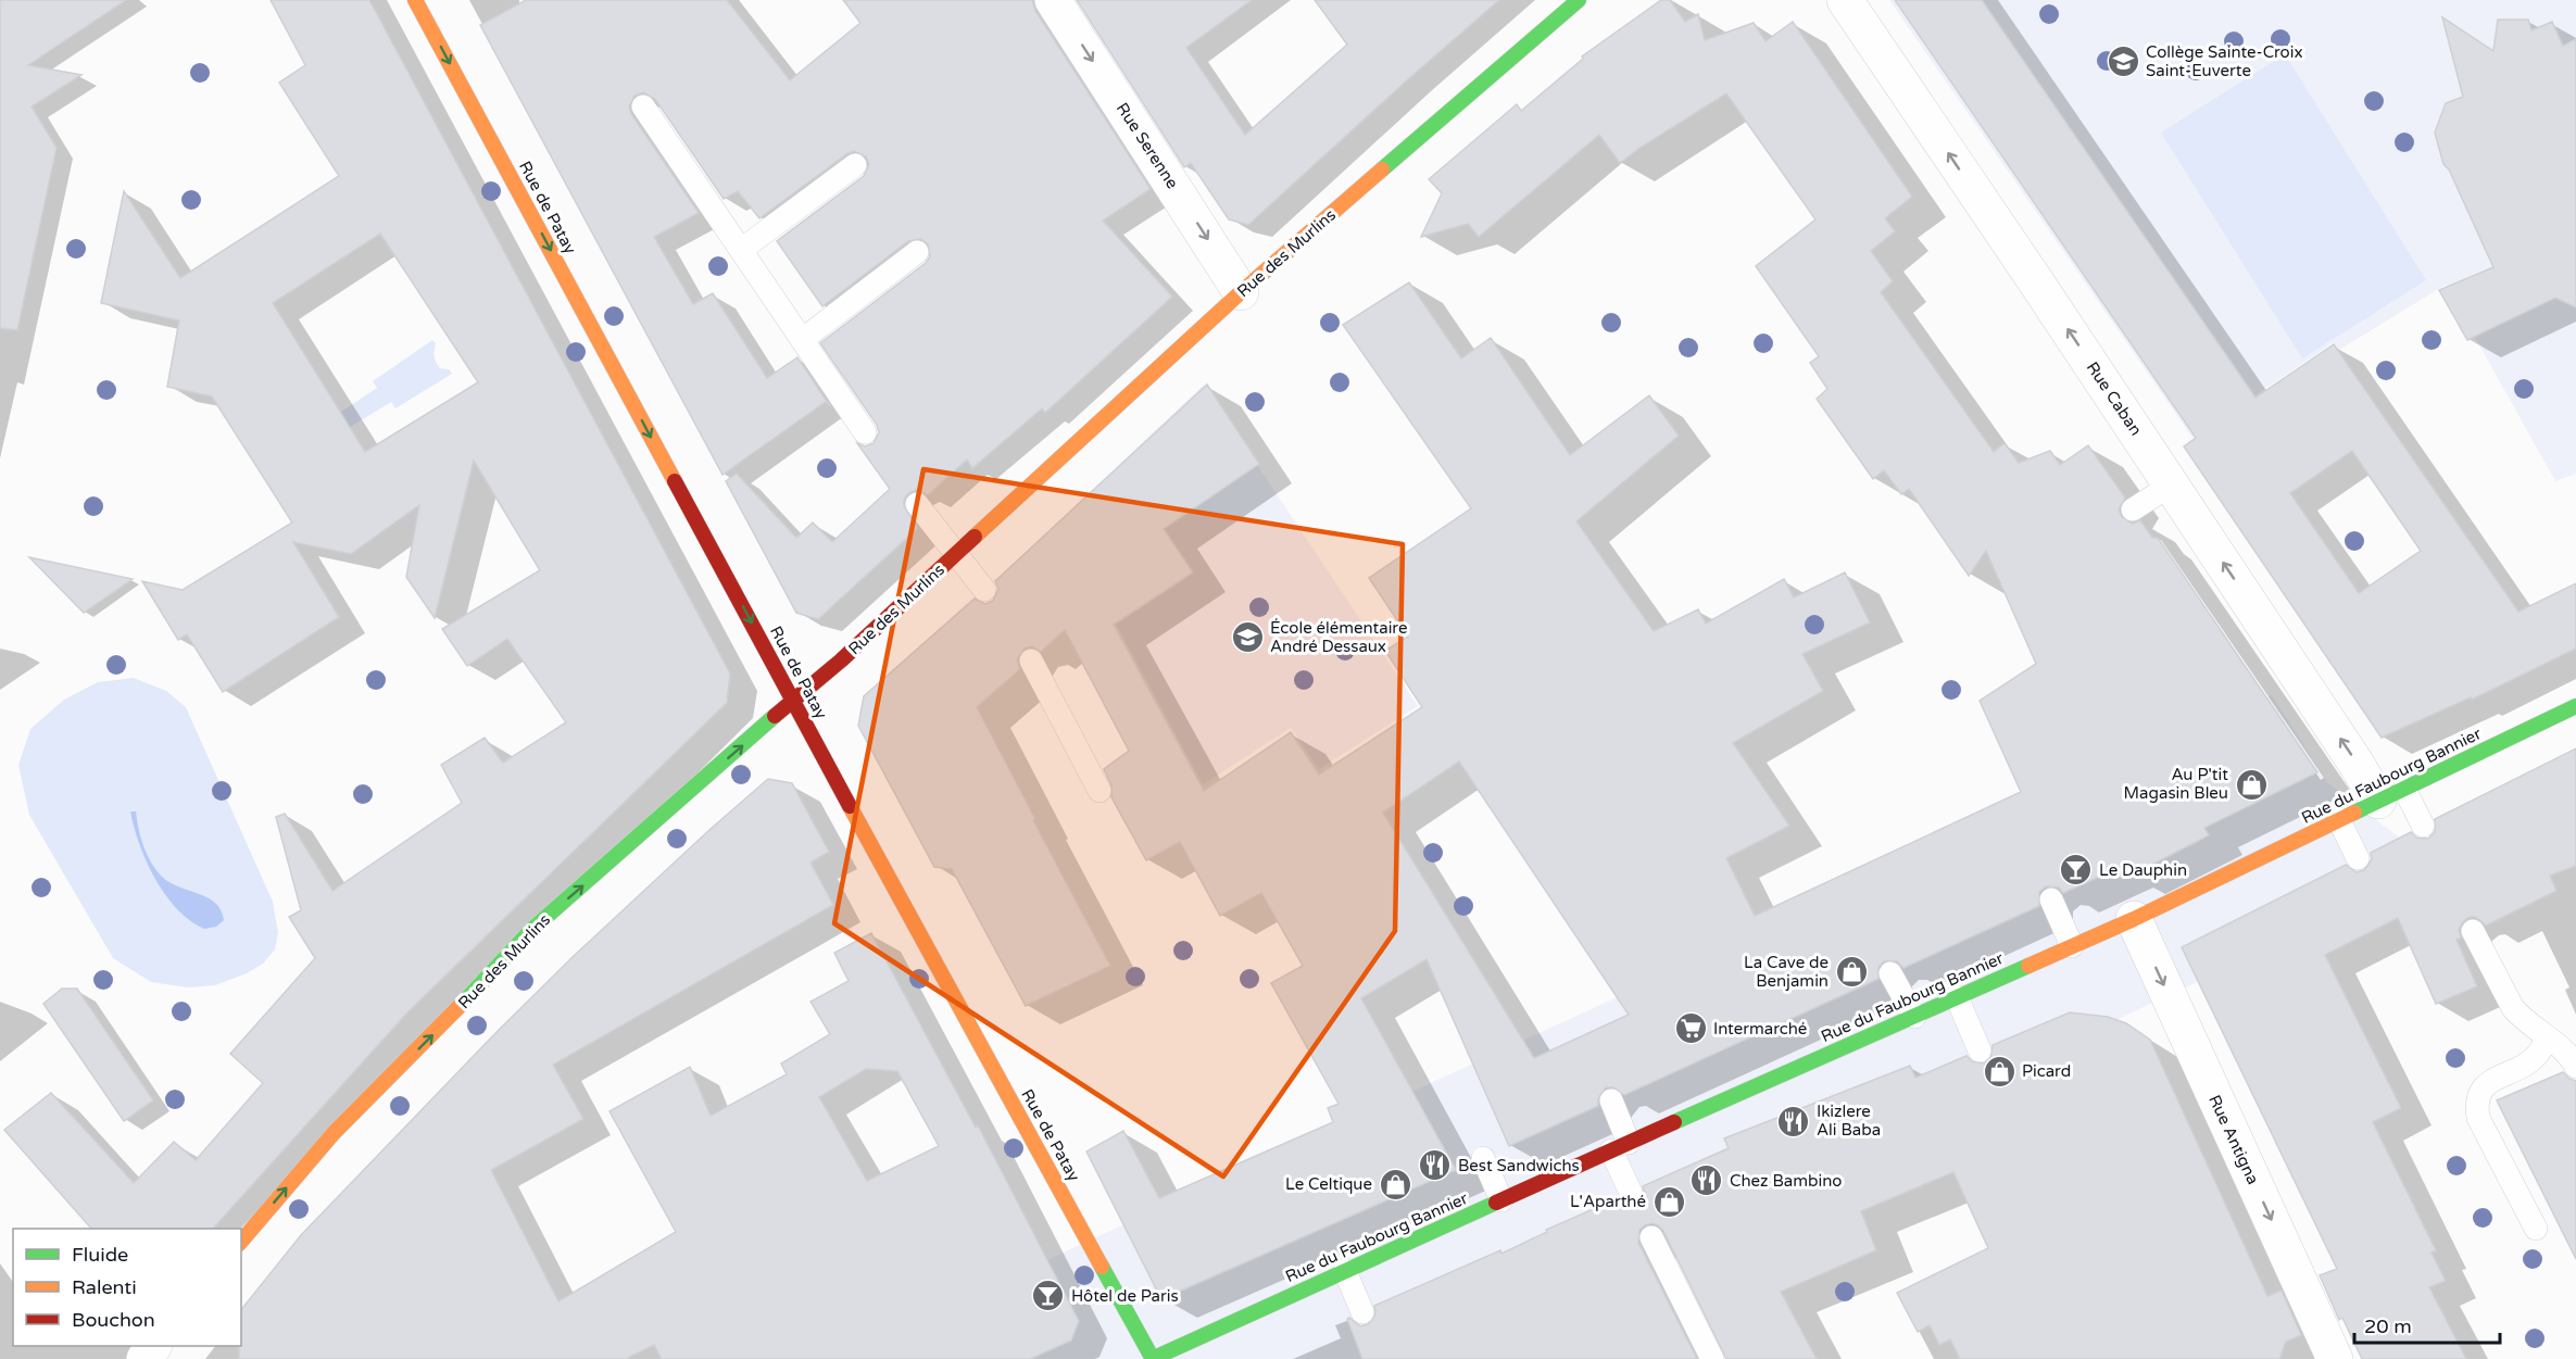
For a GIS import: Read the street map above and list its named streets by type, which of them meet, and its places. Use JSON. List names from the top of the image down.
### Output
{
  "streets": {
    "street": [
      "Rue Serenne",
      "Rue de Patay",
      "Rue des Murlins",
      "Rue Caban",
      "Rue du Faubourg Bannier",
      "Rue Antigna"
    ]
  },
  "crossings": [
    ["Rue Serenne", "Rue des Murlins"],
    ["Rue de Patay", "Rue des Murlins"],
    ["Rue de Patay", "Rue du Faubourg Bannier"],
    ["Rue Caban", "Rue du Faubourg Bannier"],
    ["Rue du Faubourg Bannier", "Rue Antigna"]
  ],
  "one_way": [
    "Rue Serenne",
    "Rue de Patay",
    "Rue des Murlins",
    "Rue Caban",
    "Rue Antigna"
  ],
  "places": {
    "school or university": ["Collège Sainte-Croix Saint-Euverte", "École élémentaire André Dessaux"],
    "shop": [
      "Au P'tit Magasin Bleu",
      "La Cave de Benjamin",
      "Picard",
      "Le Celtique",
      "L'Aparthé"
    ],
    "bar": ["Le Dauphin", "Hôtel de Paris"],
    "supermarket": ["Intermarché"],
    "restaurant": ["Ikizlere Ali Baba", "Best Sandwichs", "Chez Bambino"]
  },
  "legend": ["Fluide", "Ralenti", "Bouchon"],
  "scale_bar": "20 m"
}
